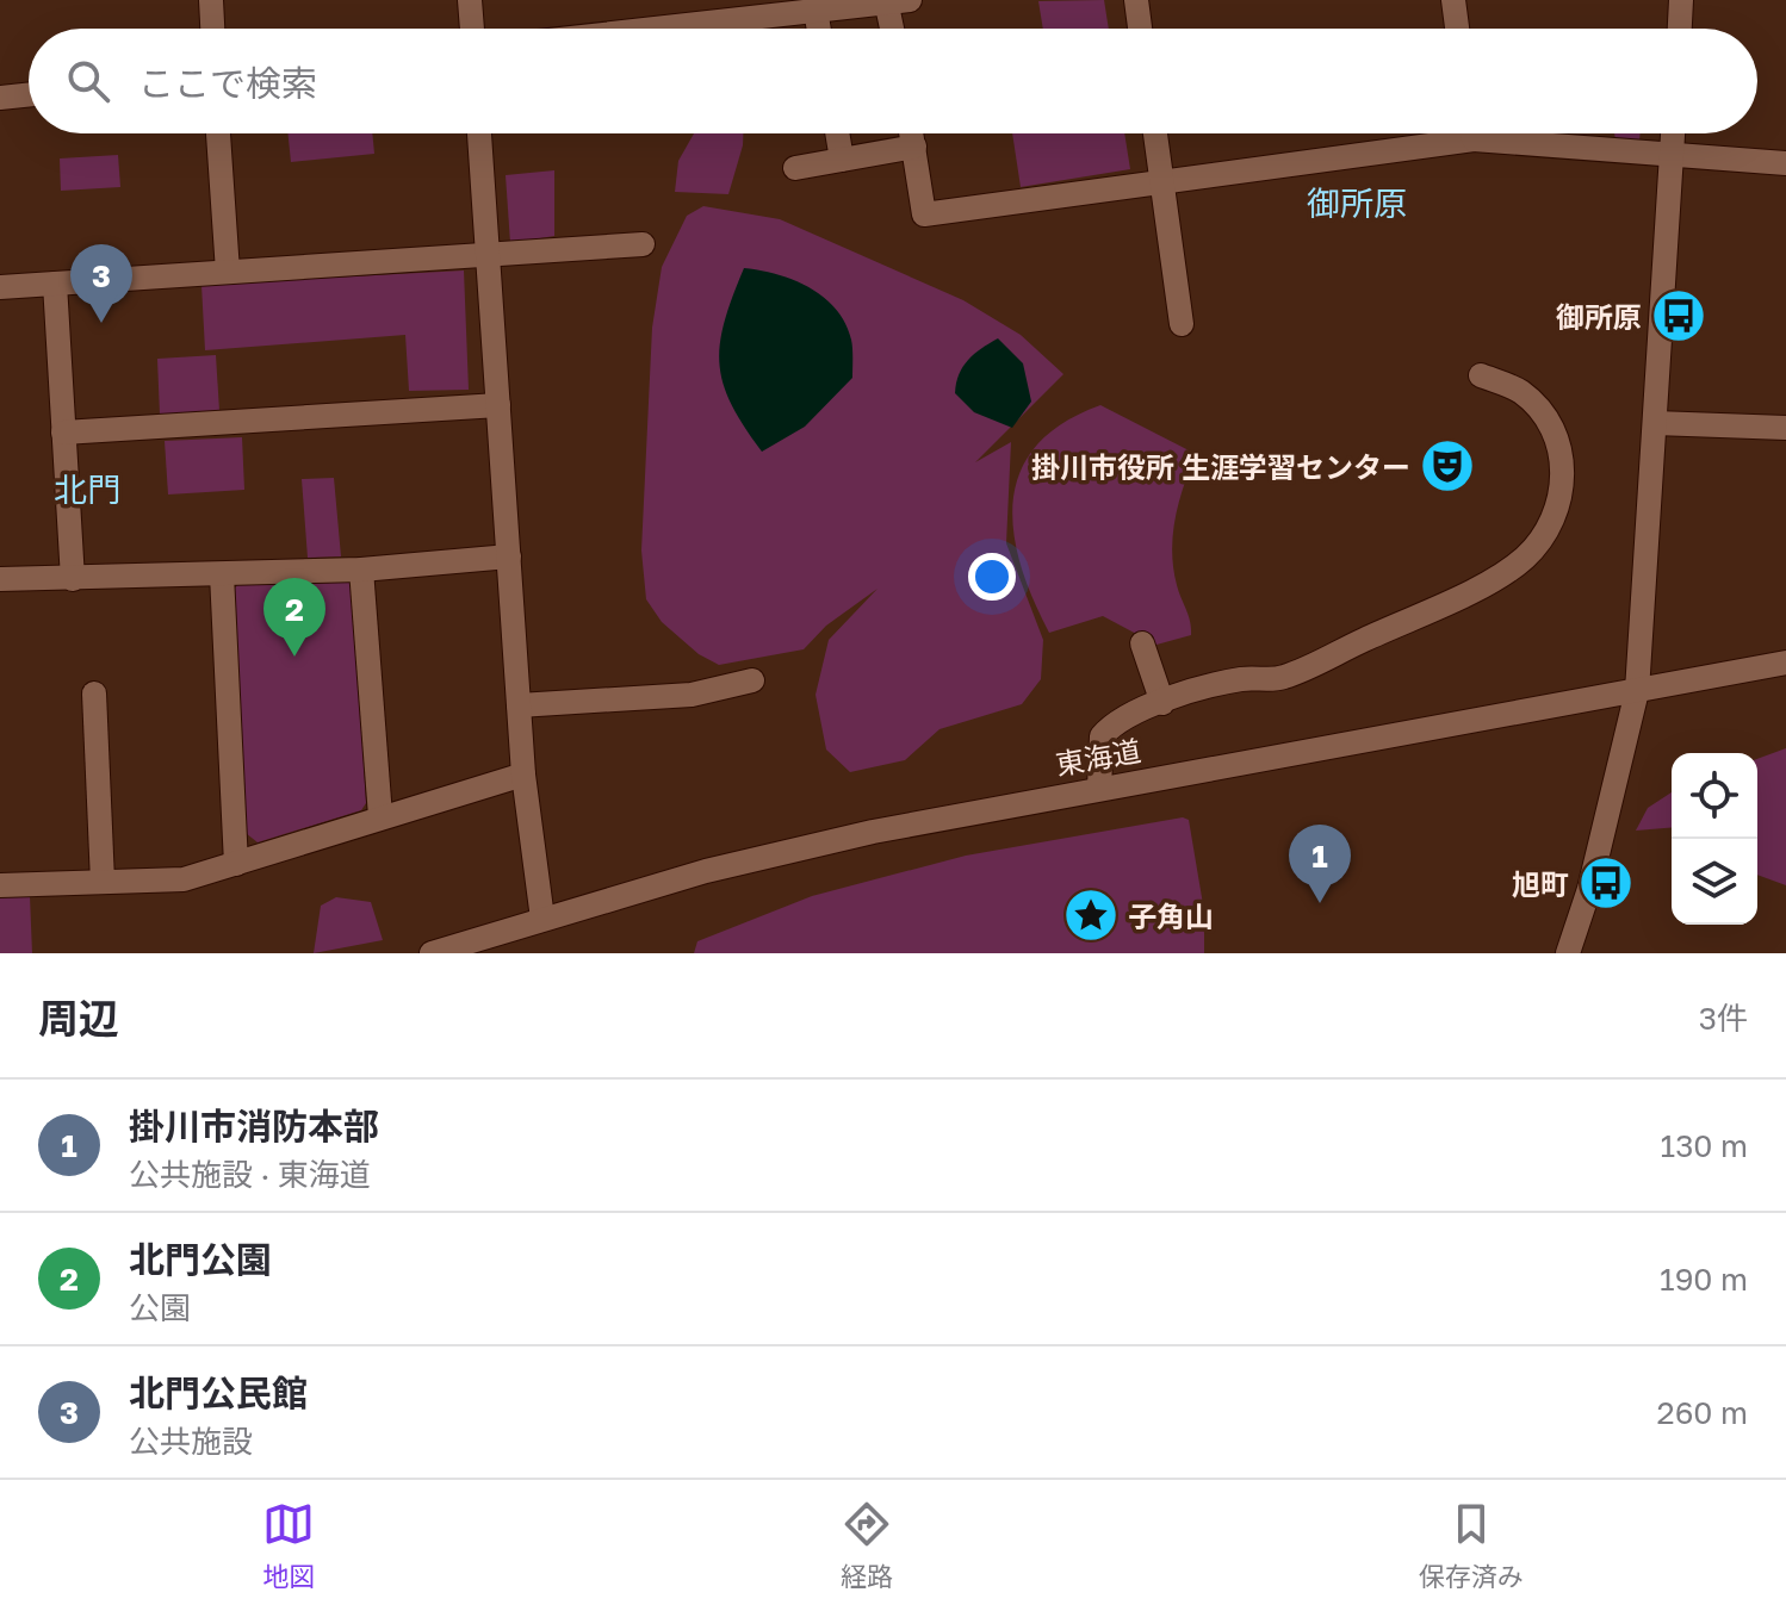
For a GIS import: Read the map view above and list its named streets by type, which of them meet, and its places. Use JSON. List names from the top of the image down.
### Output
{
  "streets": {
    "street": ["東海道"]
  },
  "districts": ["御所原", "北門"],
  "places": {
    "bus stop": ["御所原", "旭町"],
    "theatre": ["掛川市役所 生涯学習センター"],
    "place": ["子角山"]
  },
  "page": {
    "search": "ここで検索",
    "pins": ["3", "2", "1"],
    "heading": ["周辺", "3件"],
    "list": [
      {
        "mark": "1",
        "name": "掛川市消防本部",
        "note": "公共施設 · 東海道",
        "value": "130 m"
      },
      {
        "mark": "2",
        "name": "北門公園",
        "note": "公園",
        "value": "190 m"
      },
      {
        "mark": "3",
        "name": "北門公民館",
        "note": "公共施設",
        "value": "260 m"
      }
    ],
    "nav": ["地図", "経路", "保存済み"]
  }
}
